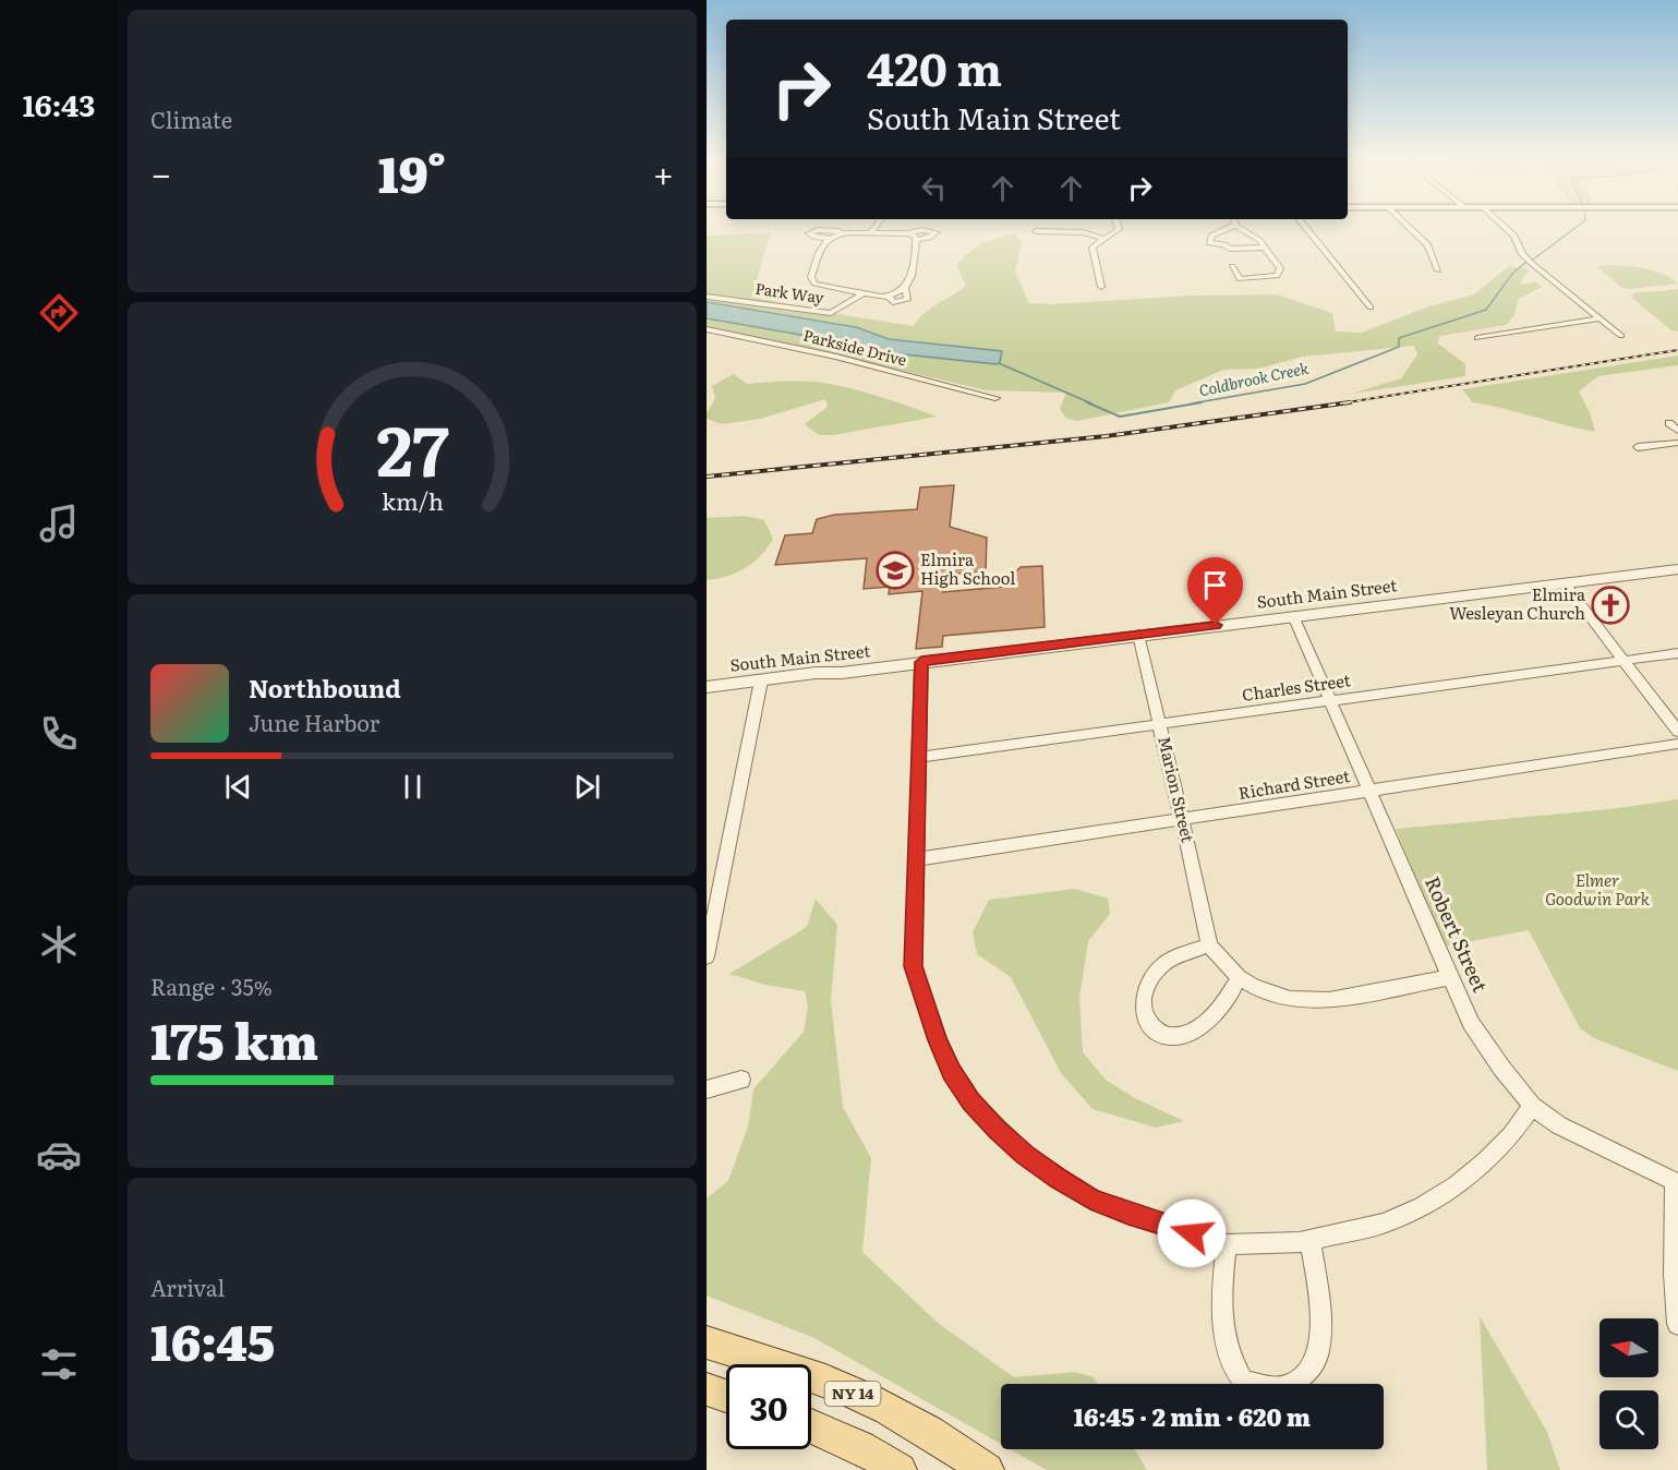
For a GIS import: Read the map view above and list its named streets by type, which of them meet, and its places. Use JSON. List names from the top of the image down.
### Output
{
  "streets": {
    "main road": ["NY 14"],
    "street": [
      "Park Way",
      "Parkside Drive",
      "South Main Street",
      "Charles Street",
      "Richard Street",
      "Marion Street",
      "Robert Street"
    ]
  },
  "crossings": [
    ["South Main Street", "Marion Street"],
    ["South Main Street", "Robert Street"],
    ["Charles Street", "Marion Street"],
    ["Charles Street", "Robert Street"],
    ["Richard Street", "Marion Street"],
    ["Richard Street", "Robert Street"]
  ],
  "water": ["Coldbrook Creek"],
  "parks": ["Elmer Goodwin Park"],
  "places": {
    "school or university": ["Elmira High School"],
    "church": ["Elmira Wesleyan Church"]
  },
  "north": "left",
  "page": {
    "tabs": "16:43",
    "tile": [
      "Climate",
      ["Range · 35%", "175 km"],
      ["Arrival", "16:45"]
    ],
    "turn": ["420 m", "South Main Street"],
    "heat": ["−", "19°", "+"],
    "song": ["Northbound", "June Harbor"],
    "limit": "30",
    "trip": "16:45 · 2 min · 620 m",
    "gauge": ["27", "km/h"]
  }
}
